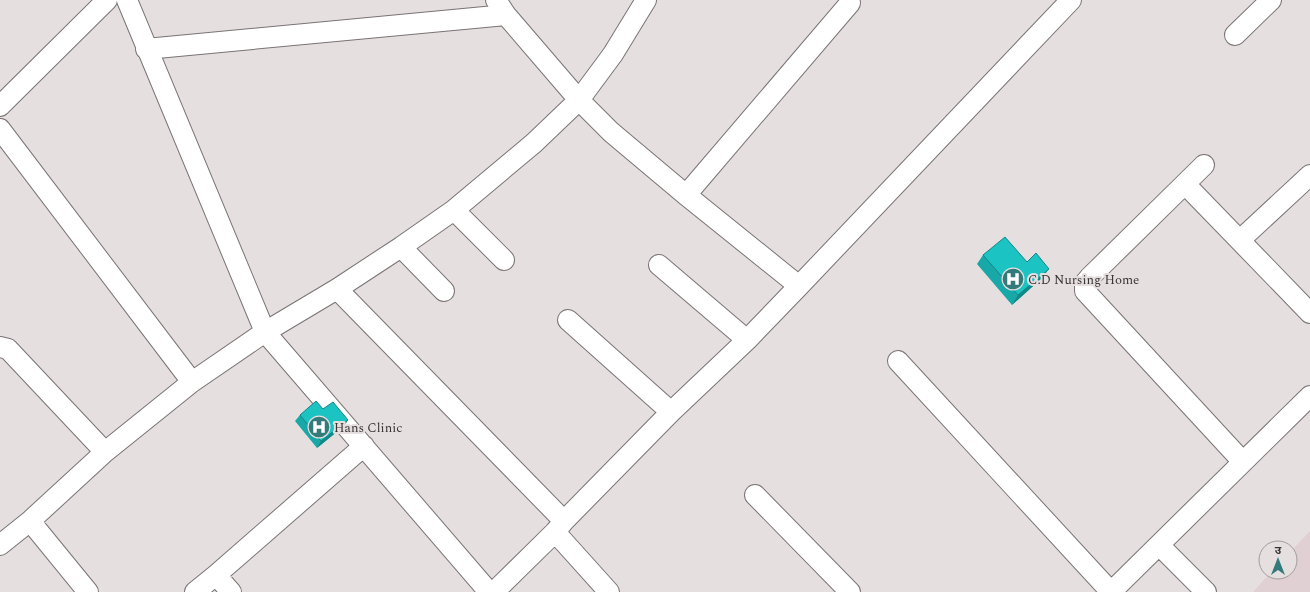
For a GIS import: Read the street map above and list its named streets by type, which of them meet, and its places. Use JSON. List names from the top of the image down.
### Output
{
  "places": {
    "hospital": ["C.D Nursing Home", "Hans Clinic"]
  },
  "north": "top"
}
